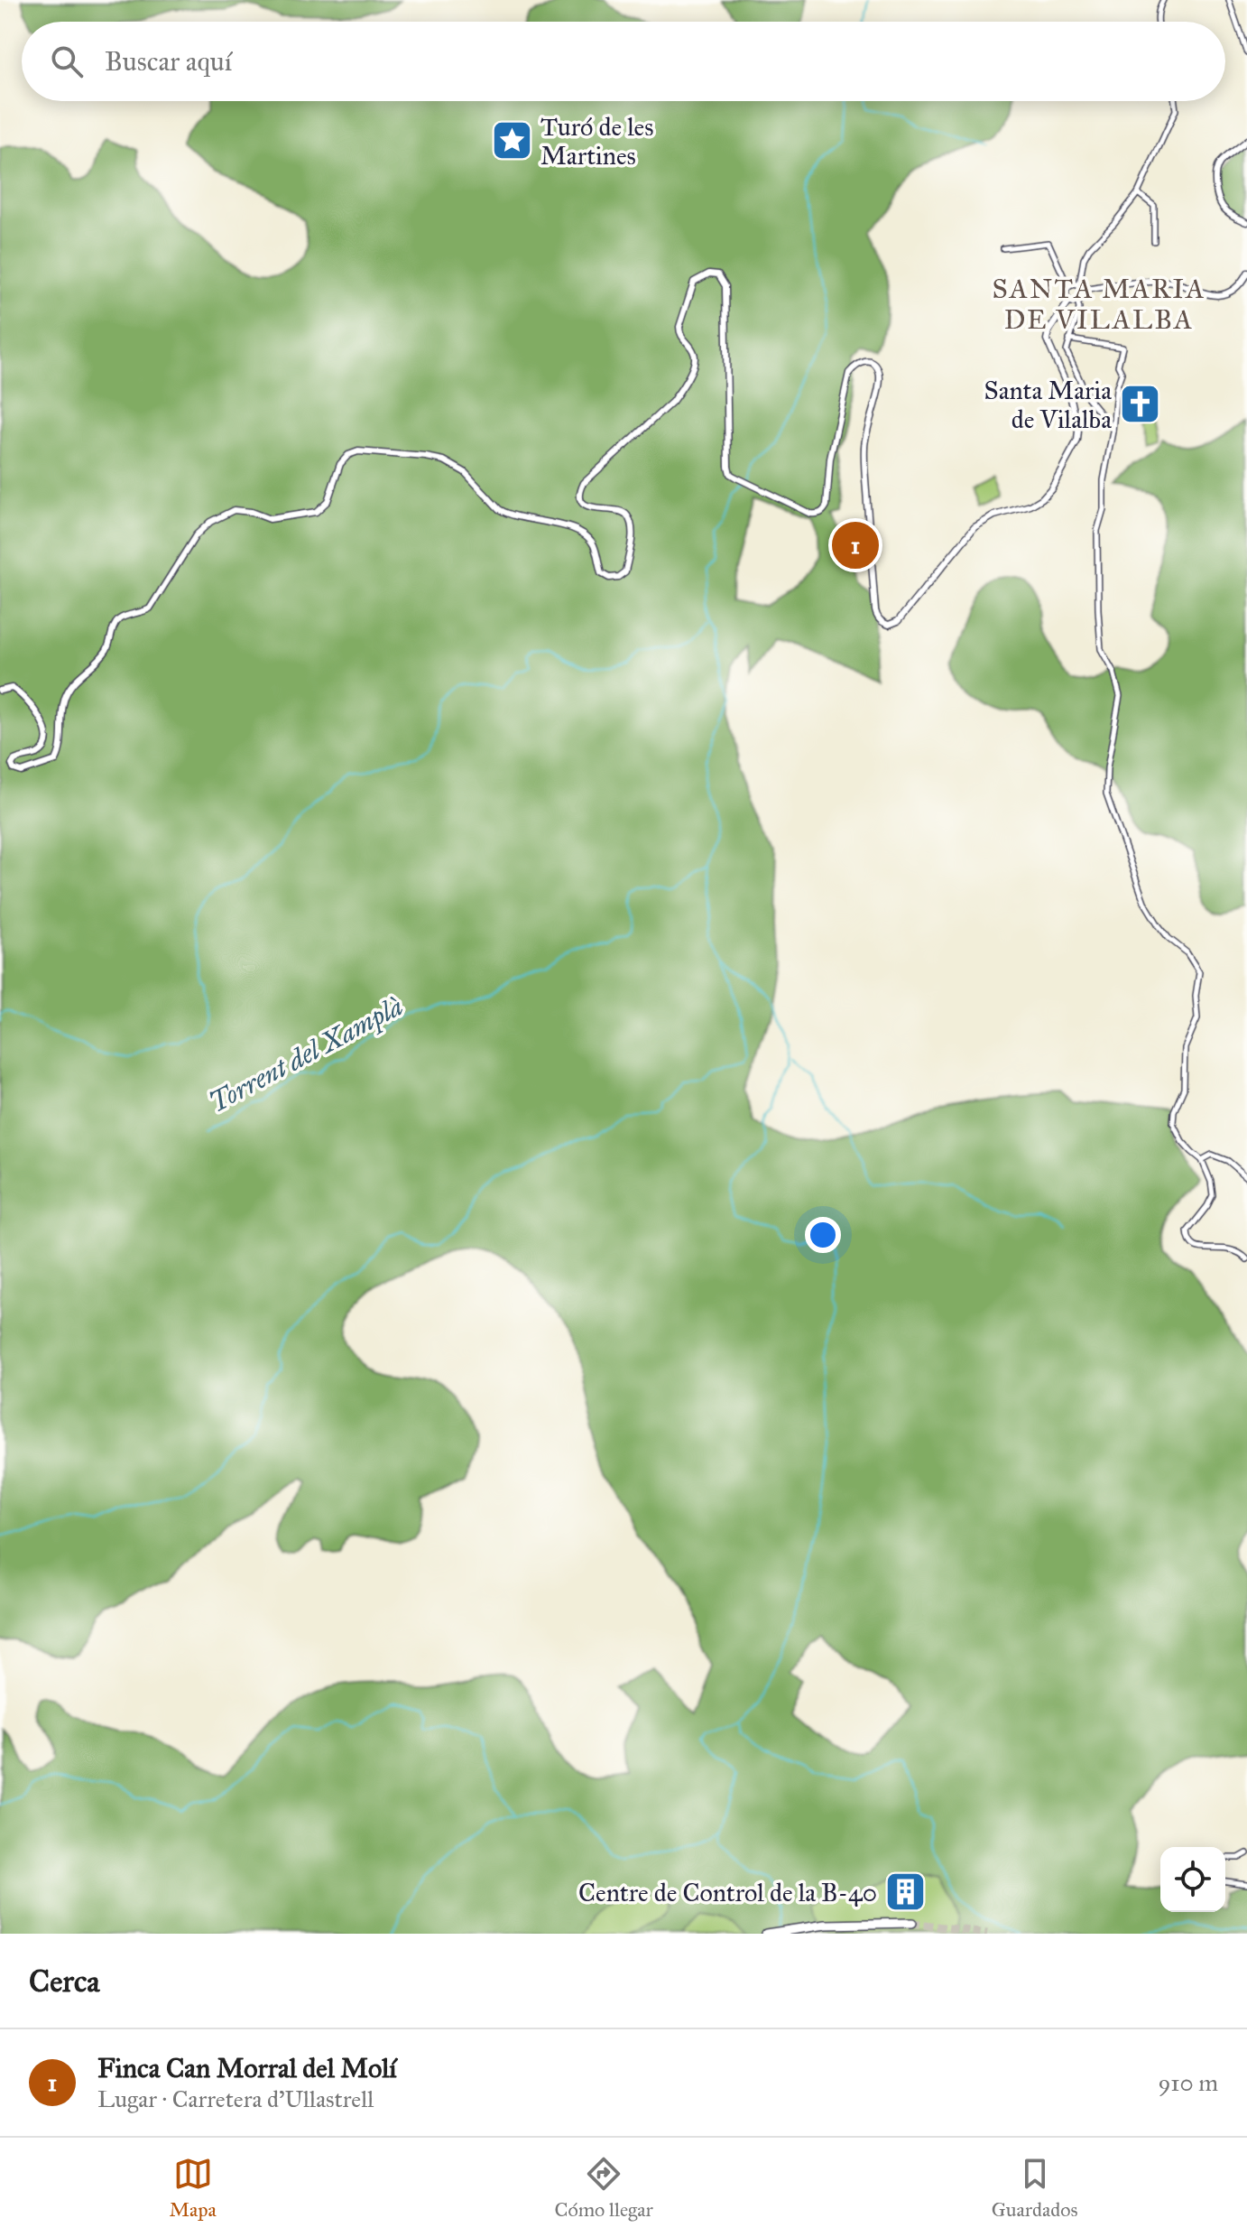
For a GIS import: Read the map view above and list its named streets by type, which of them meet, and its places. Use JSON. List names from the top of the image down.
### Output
{
  "districts": ["SANTA MARIA DE VILALBA"],
  "water": ["Torrent del Xamplà"],
  "places": {
    "place": ["Turó de les Martines"],
    "church": ["Santa Maria de Vilalba"],
    "building": ["Centre de Control de la B-40"]
  },
  "page": {
    "search": "Buscar aquí",
    "pins": "1",
    "heading": "Cerca",
    "list": [
      {
        "mark": "1",
        "name": "Finca Can Morral del Molí",
        "note": "Lugar · Carretera d'Ullastrell",
        "value": "910 m"
      }
    ],
    "nav": ["Mapa", "Cómo llegar", "Guardados"]
  }
}
